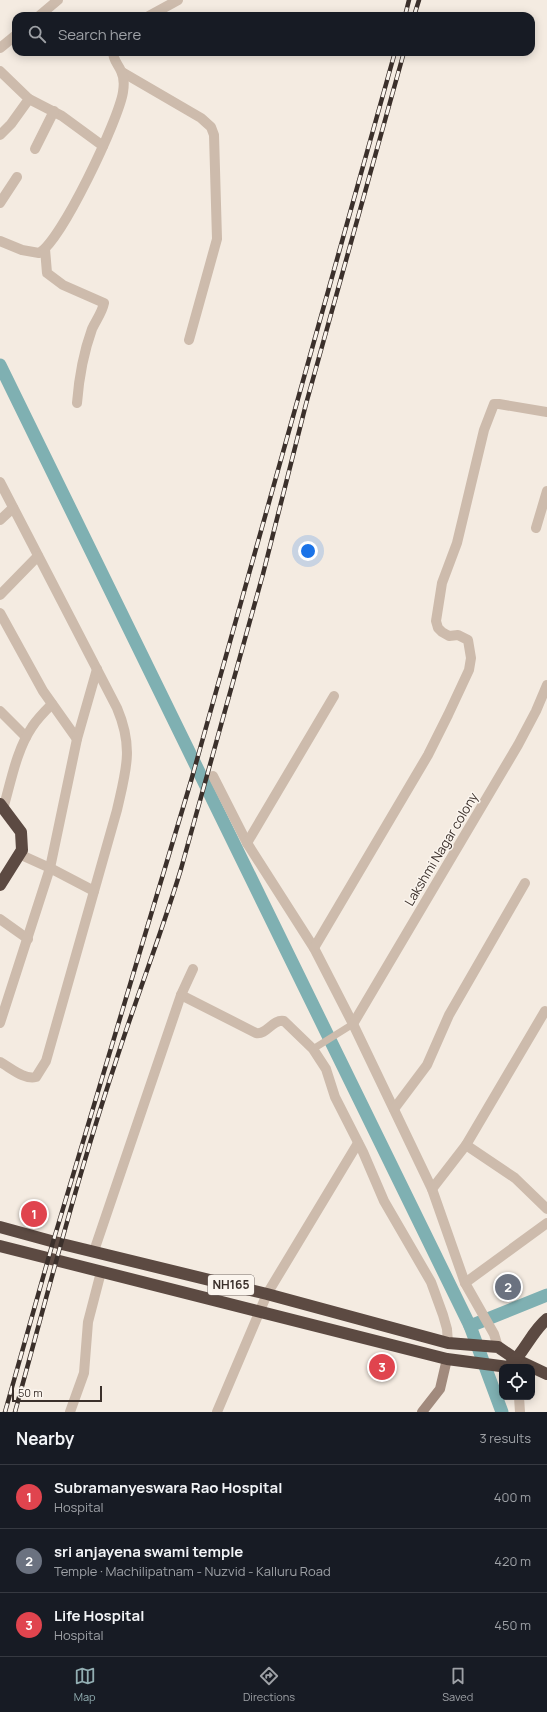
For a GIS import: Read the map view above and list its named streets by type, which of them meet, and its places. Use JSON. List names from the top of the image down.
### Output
{
  "streets": {
    "highway": ["NH165"],
    "street": ["Lakshmi Nagar colony"]
  },
  "scale_bar": "50 m",
  "page": {
    "search": "Search here",
    "pins": ["1", "2", "3"],
    "scale": "50 m",
    "heading": ["Nearby", "3 results"],
    "list": [
      {
        "mark": "1",
        "name": "Subramanyeswara Rao Hospital",
        "note": "Hospital",
        "value": "400 m"
      },
      {
        "mark": "2",
        "name": "sri anjayena swami temple",
        "note": "Temple · Machilipatnam - Nuzvid - Kalluru Road",
        "value": "420 m"
      },
      {
        "mark": "3",
        "name": "Life Hospital",
        "note": "Hospital",
        "value": "450 m"
      }
    ],
    "nav": ["Map", "Directions", "Saved"]
  }
}
